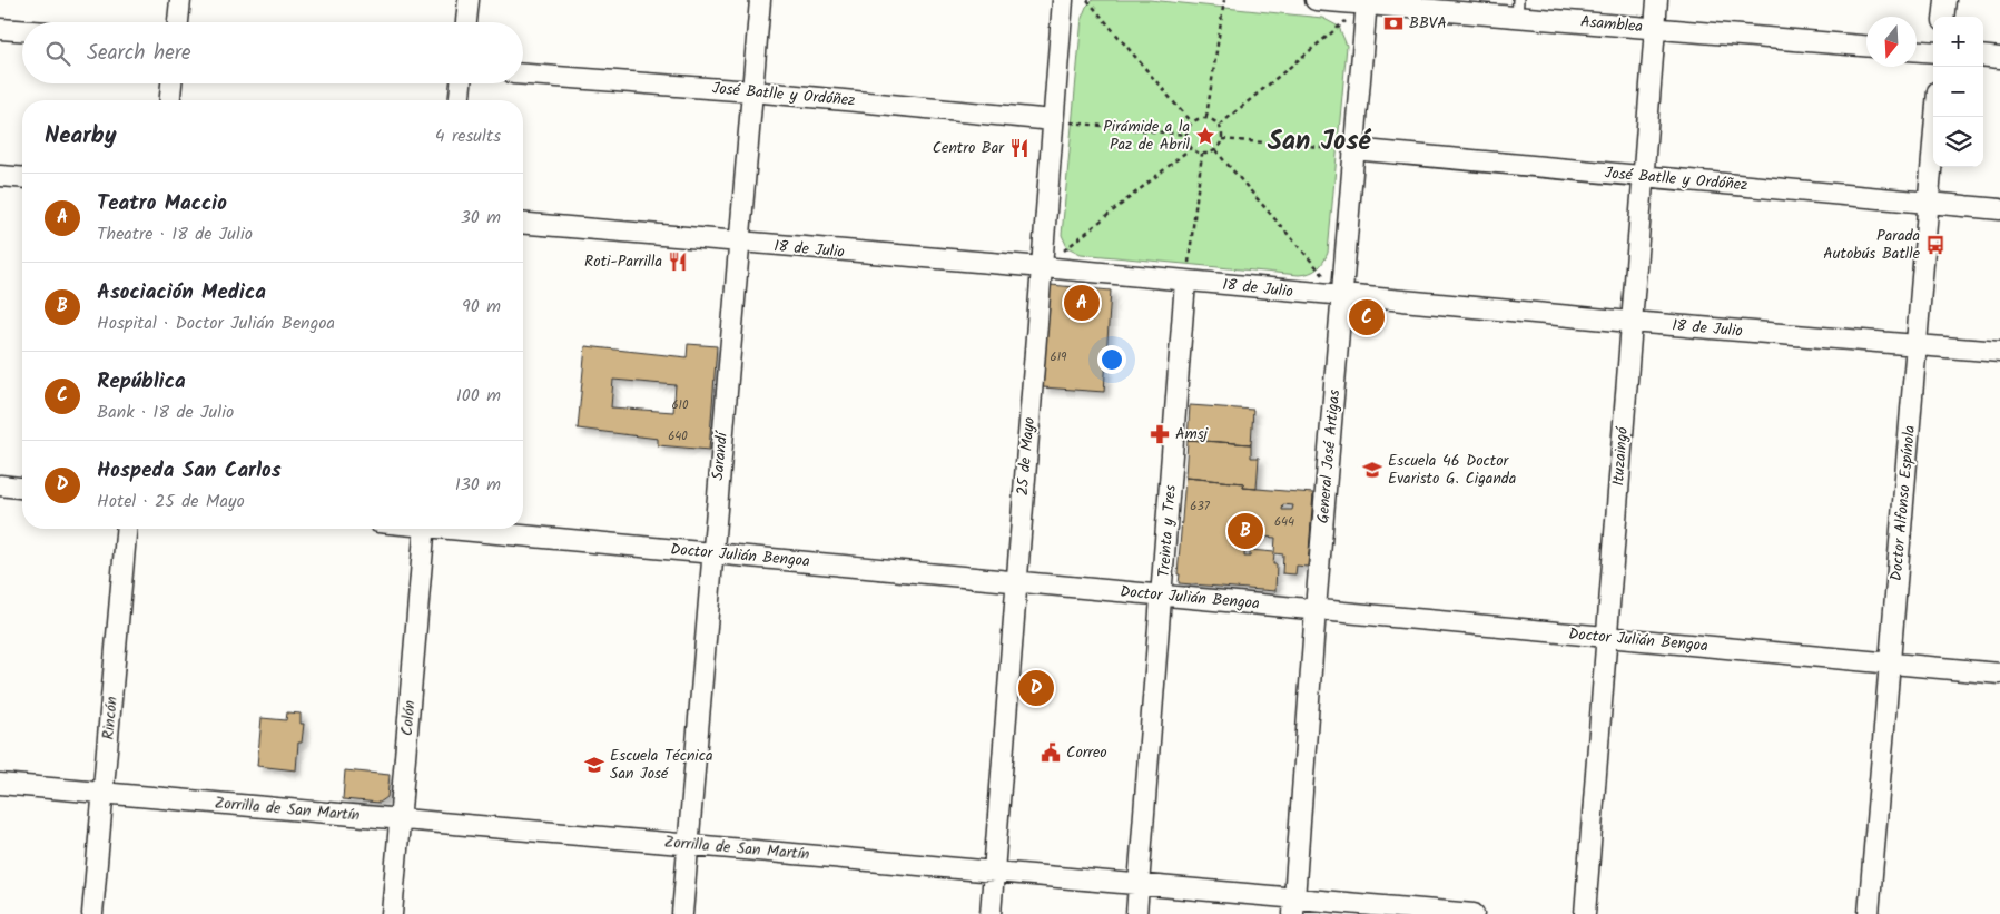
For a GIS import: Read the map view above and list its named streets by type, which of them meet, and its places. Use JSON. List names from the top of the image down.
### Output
{
  "streets": {
    "street": [
      "Asamblea",
      "José Batlle y Ordóñez",
      "18 de Julio",
      "Sarandí",
      "25 de Mayo",
      "General José Artigas",
      "Ituzaingó",
      "Doctor Alfonso Espínola",
      "Treinta y Tres",
      "Doctor Julián Bengoa",
      "Rincón",
      "Colón",
      "Zorrilla de San Martín"
    ]
  },
  "crossings": [
    ["Asamblea", "General José Artigas"],
    ["Asamblea", "Ituzaingó"],
    ["José Batlle y Ordóñez", "Sarandí"],
    ["José Batlle y Ordóñez", "25 de Mayo"],
    ["José Batlle y Ordóñez", "General José Artigas"],
    ["José Batlle y Ordóñez", "Ituzaingó"],
    ["José Batlle y Ordóñez", "Doctor Alfonso Espínola"],
    ["18 de Julio", "Sarandí"],
    ["18 de Julio", "25 de Mayo"],
    ["18 de Julio", "General José Artigas"],
    ["18 de Julio", "Ituzaingó"],
    ["18 de Julio", "Doctor Alfonso Espínola"],
    ["18 de Julio", "Treinta y Tres"],
    ["Sarandí", "Doctor Julián Bengoa"],
    ["Sarandí", "Zorrilla de San Martín"],
    ["25 de Mayo", "Doctor Julián Bengoa"],
    ["25 de Mayo", "Zorrilla de San Martín"],
    ["General José Artigas", "Doctor Julián Bengoa"],
    ["General José Artigas", "Zorrilla de San Martín"],
    ["Ituzaingó", "Doctor Julián Bengoa"],
    ["Doctor Alfonso Espínola", "Doctor Julián Bengoa"],
    ["Treinta y Tres", "Doctor Julián Bengoa"],
    ["Treinta y Tres", "Zorrilla de San Martín"],
    ["Rincón", "Zorrilla de San Martín"],
    ["Colón", "Zorrilla de San Martín"]
  ],
  "districts": ["San José"],
  "places": {
    "bank": ["BBVA"],
    "place": ["Pirámide a la Paz de Abril"],
    "restaurant": ["Centro Bar", "Roti-Parrilla"],
    "bus stop": ["Parada Autobús Batlle"],
    "pharmacy": ["Amsj"],
    "school or university": ["Escuela 46 Doctor Evaristo G. Ciganda", "Escuela Técnica San José"],
    "public building": ["Correo"]
  },
  "house_numbers": [
    "619",
    "610",
    "640",
    "637",
    "644"
  ],
  "north": "bottom",
  "page": {
    "map_buttons": ["+", "−"],
    "search": "Search here",
    "heading": ["Nearby", "4 results"],
    "list": [
      {
        "mark": "A",
        "name": "Teatro Maccio",
        "note": "Theatre · 18 de Julio",
        "value": "30 m"
      },
      {
        "mark": "B",
        "name": "Asociación Medica",
        "note": "Hospital · Doctor Julián Bengoa",
        "value": "90 m"
      },
      {
        "mark": "C",
        "name": "República",
        "note": "Bank · 18 de Julio",
        "value": "100 m"
      },
      {
        "mark": "D",
        "name": "Hospeda San Carlos",
        "note": "Hotel · 25 de Mayo",
        "value": "130 m"
      }
    ],
    "pins": [
      "A",
      "C",
      "B",
      "D"
    ]
  }
}
